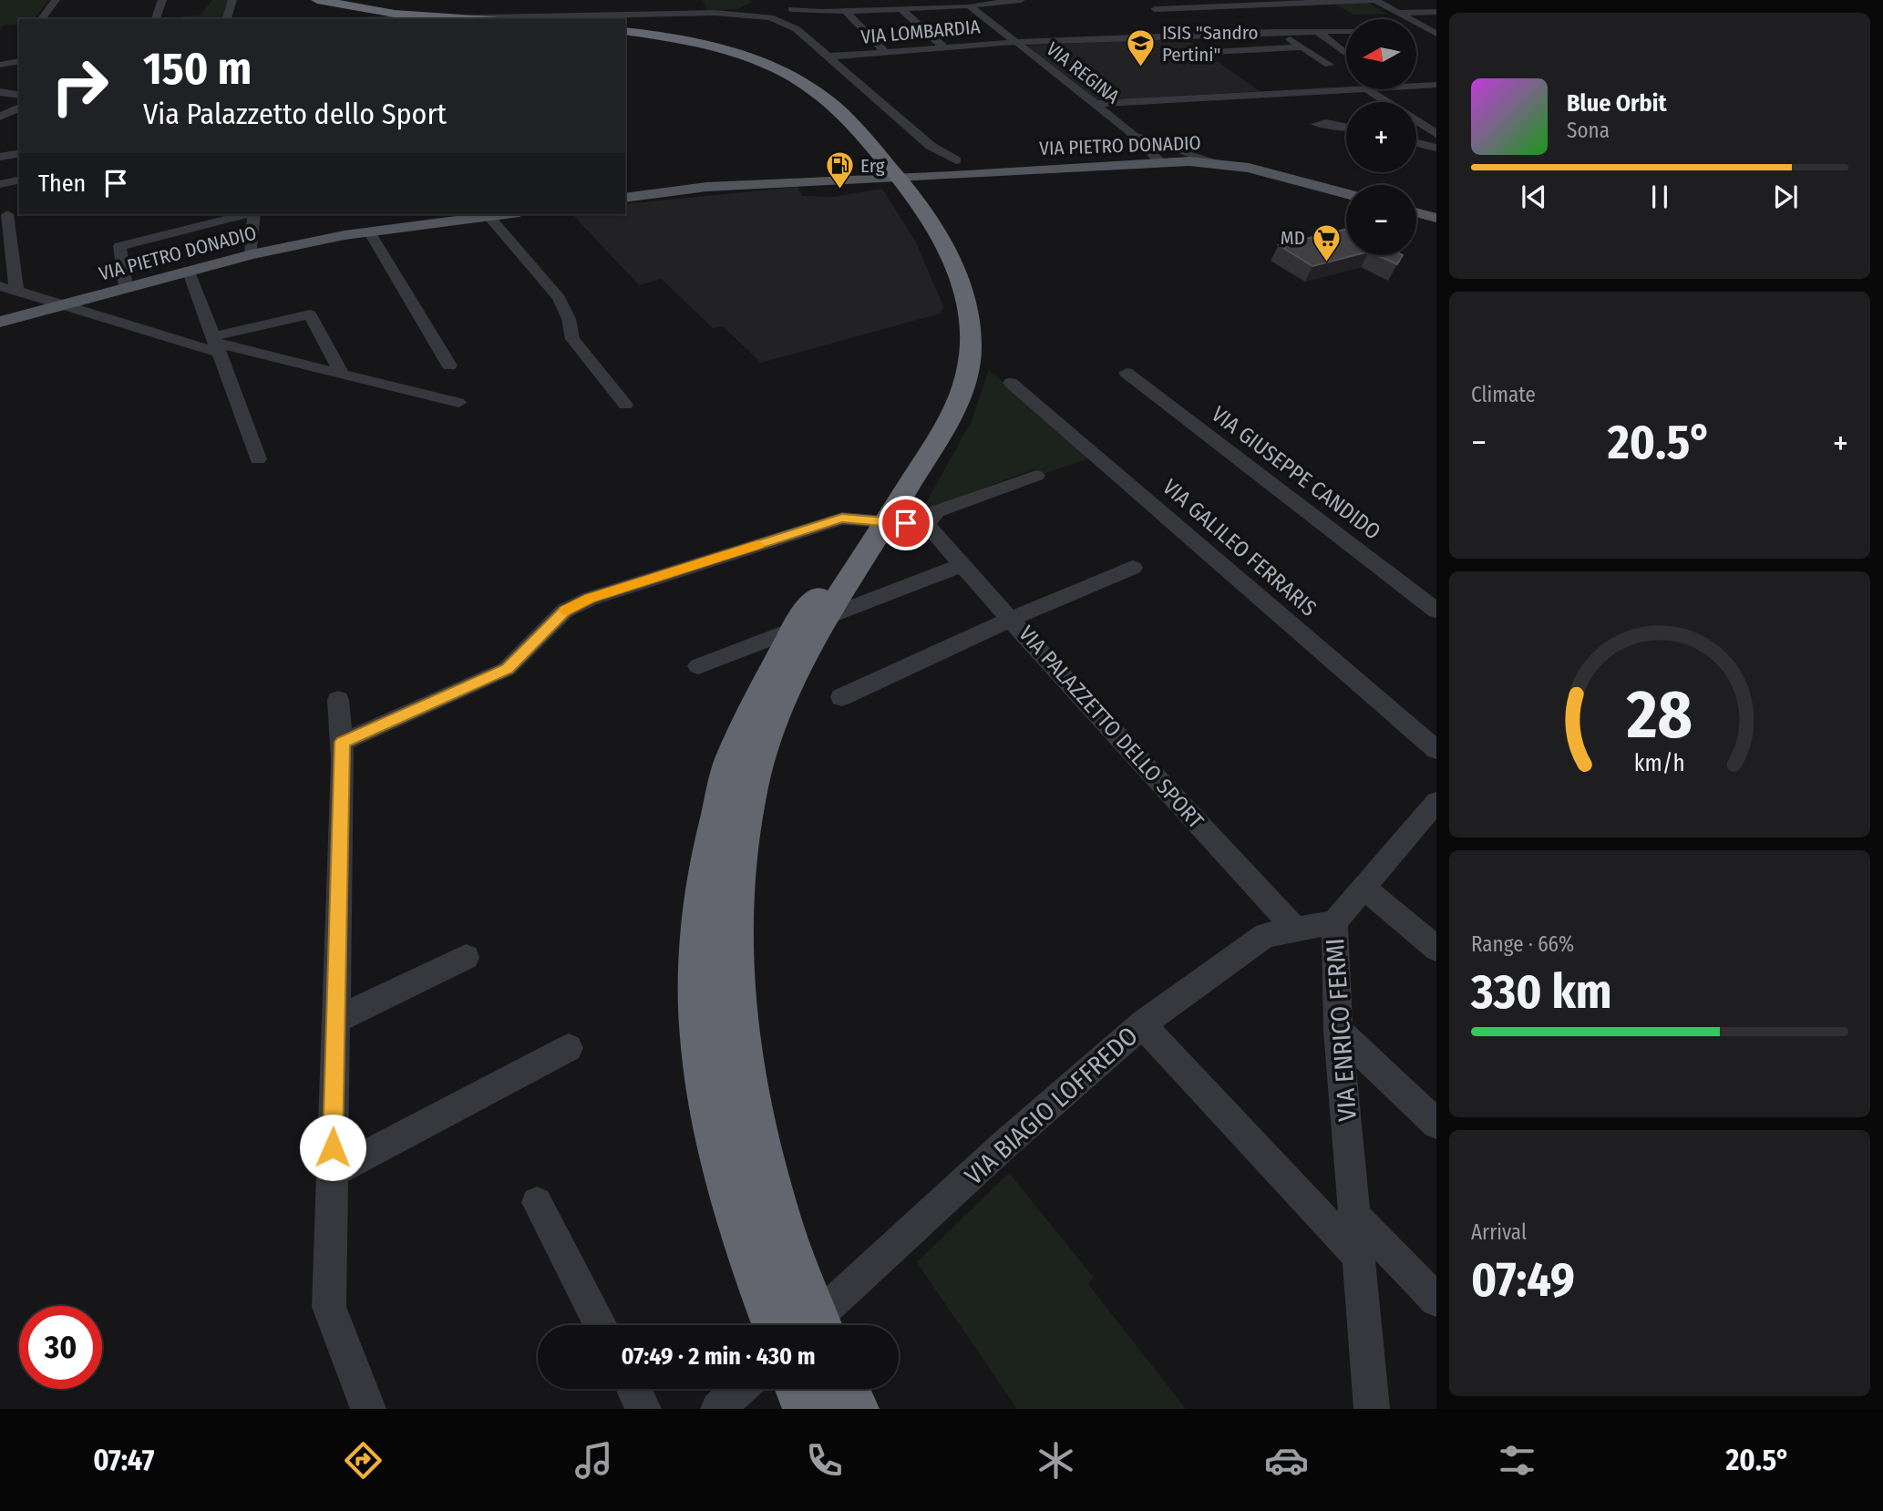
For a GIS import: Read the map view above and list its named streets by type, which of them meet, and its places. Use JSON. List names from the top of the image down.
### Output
{
  "streets": {
    "main road": ["VIA PIETRO DONADIO"],
    "street": [
      "VIA LOMBARDIA",
      "VIA REGINA",
      "VIA GIUSEPPE CANDIDO",
      "VIA GALILEO FERRARIS",
      "VIA PALAZZETTO DELLO SPORT",
      "VIA ENRICO FERMI",
      "VIA BIAGIO LOFFREDO"
    ]
  },
  "crossings": [
    ["VIA LOMBARDIA", "VIA REGINA"],
    ["VIA REGINA", "VIA PIETRO DONADIO"],
    ["VIA PALAZZETTO DELLO SPORT", "VIA BIAGIO LOFFREDO"],
    ["VIA ENRICO FERMI", "VIA BIAGIO LOFFREDO"]
  ],
  "places": {
    "school or university": ["ISIS \"Sandro Pertini\""],
    "fuel station": ["Erg"],
    "supermarket": ["MD"]
  },
  "north": "left",
  "page": {
    "map_buttons": ["+", "−"],
    "turn": ["150 m", "Via Palazzetto dello Sport"],
    "song": ["Blue Orbit", "Sona"],
    "then": "Then",
    "tile": [
      "Climate",
      ["Range · 66%", "330 km"],
      ["Arrival", "07:49"]
    ],
    "heat": ["−", "20.5°", "+"],
    "limit": "30",
    "trip": "07:49 · 2 min · 430 m",
    "tabs": ["07:47", "20.5°"],
    "gauge": ["28", "km/h"]
  }
}
